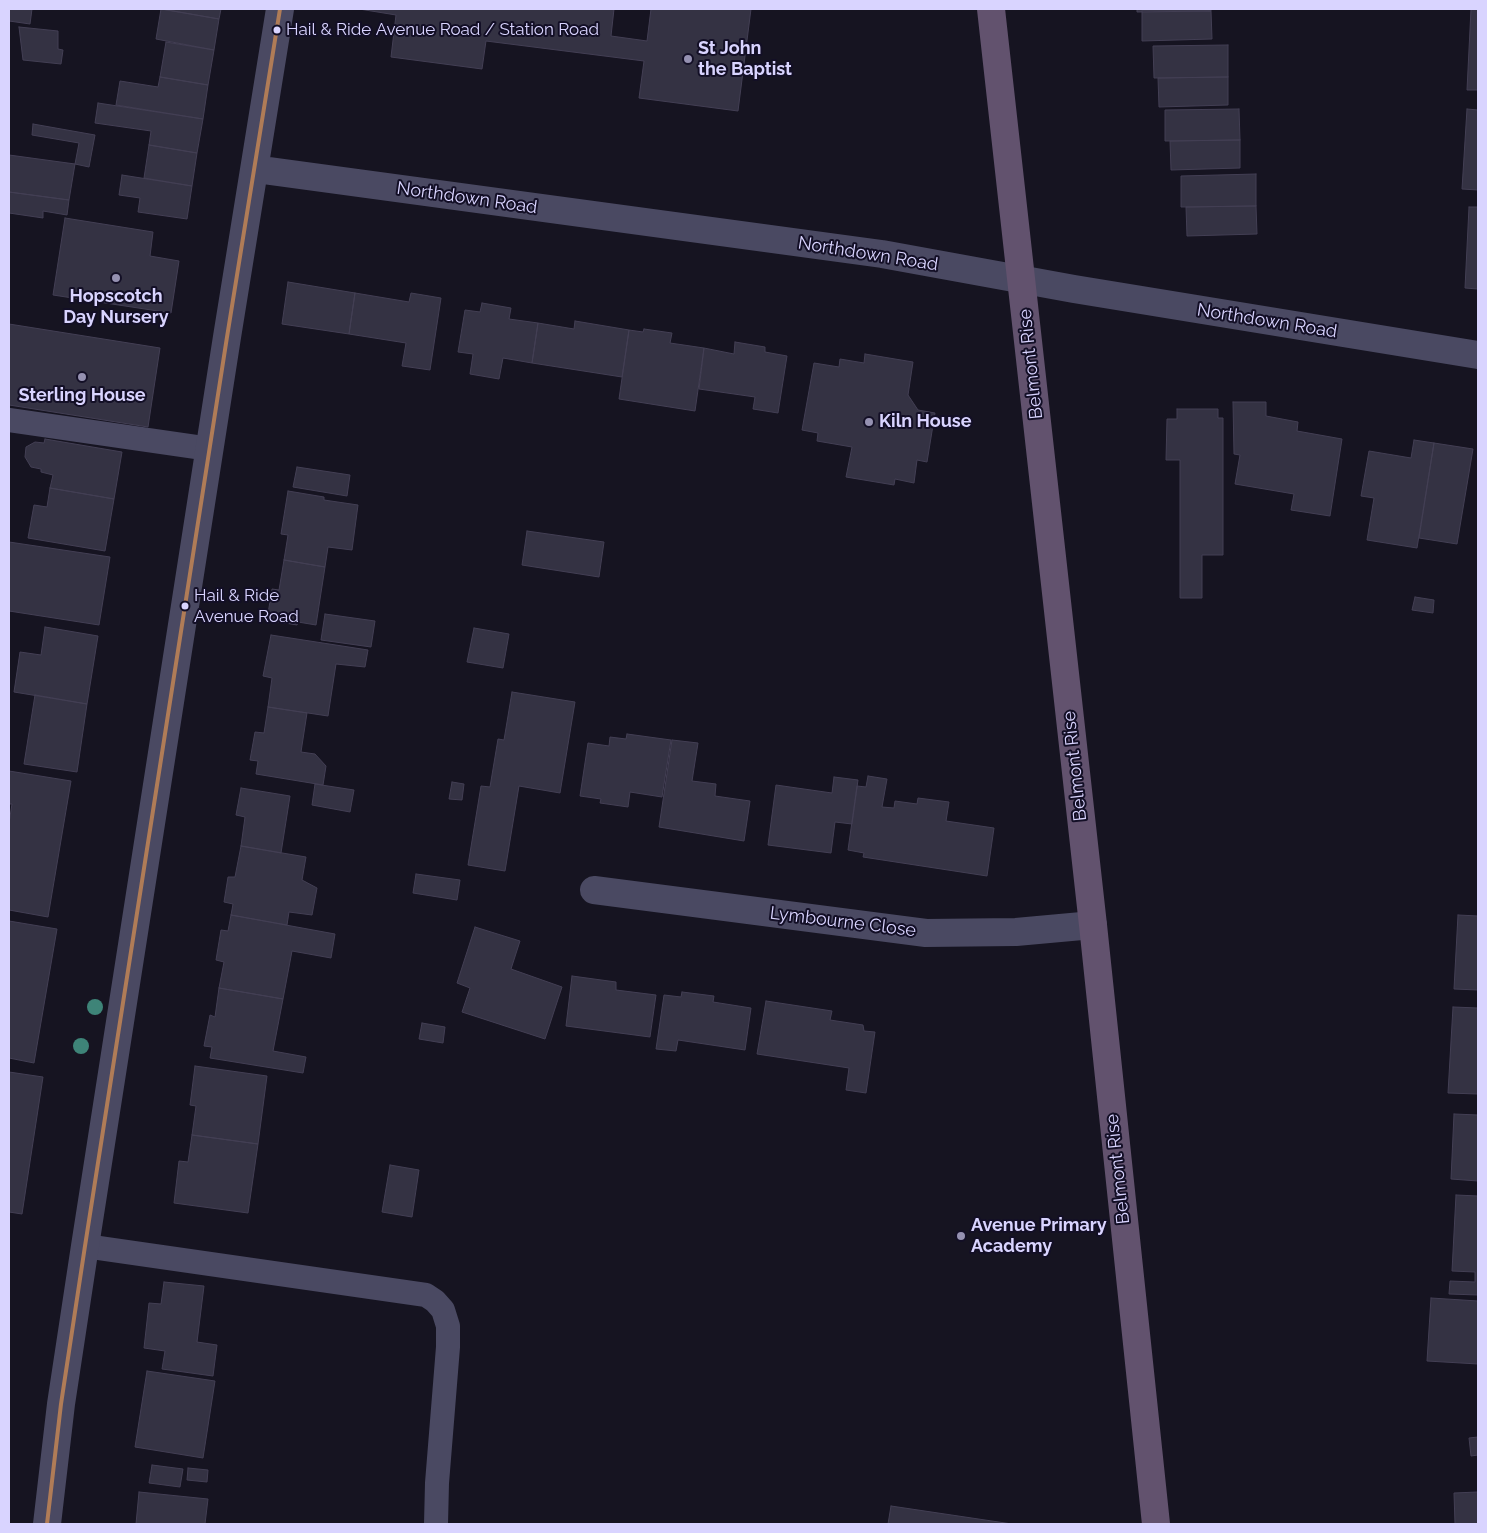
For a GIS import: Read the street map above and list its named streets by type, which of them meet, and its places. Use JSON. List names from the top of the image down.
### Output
{
  "streets": {
    "highway": ["Belmont Rise"],
    "street": ["Northdown Road", "Lymbourne Close"]
  },
  "crossings": [
    ["Northdown Road", "Belmont Rise"],
    ["Belmont Rise", "Lymbourne Close"]
  ],
  "places": [
    "Hail & Ride Avenue Road / Station Road",
    "St John the Baptist",
    "Hopscotch Day Nursery",
    "Sterling House",
    "Kiln House",
    "Hail & Ride Avenue Road",
    "Avenue Primary Academy"
  ]
}
